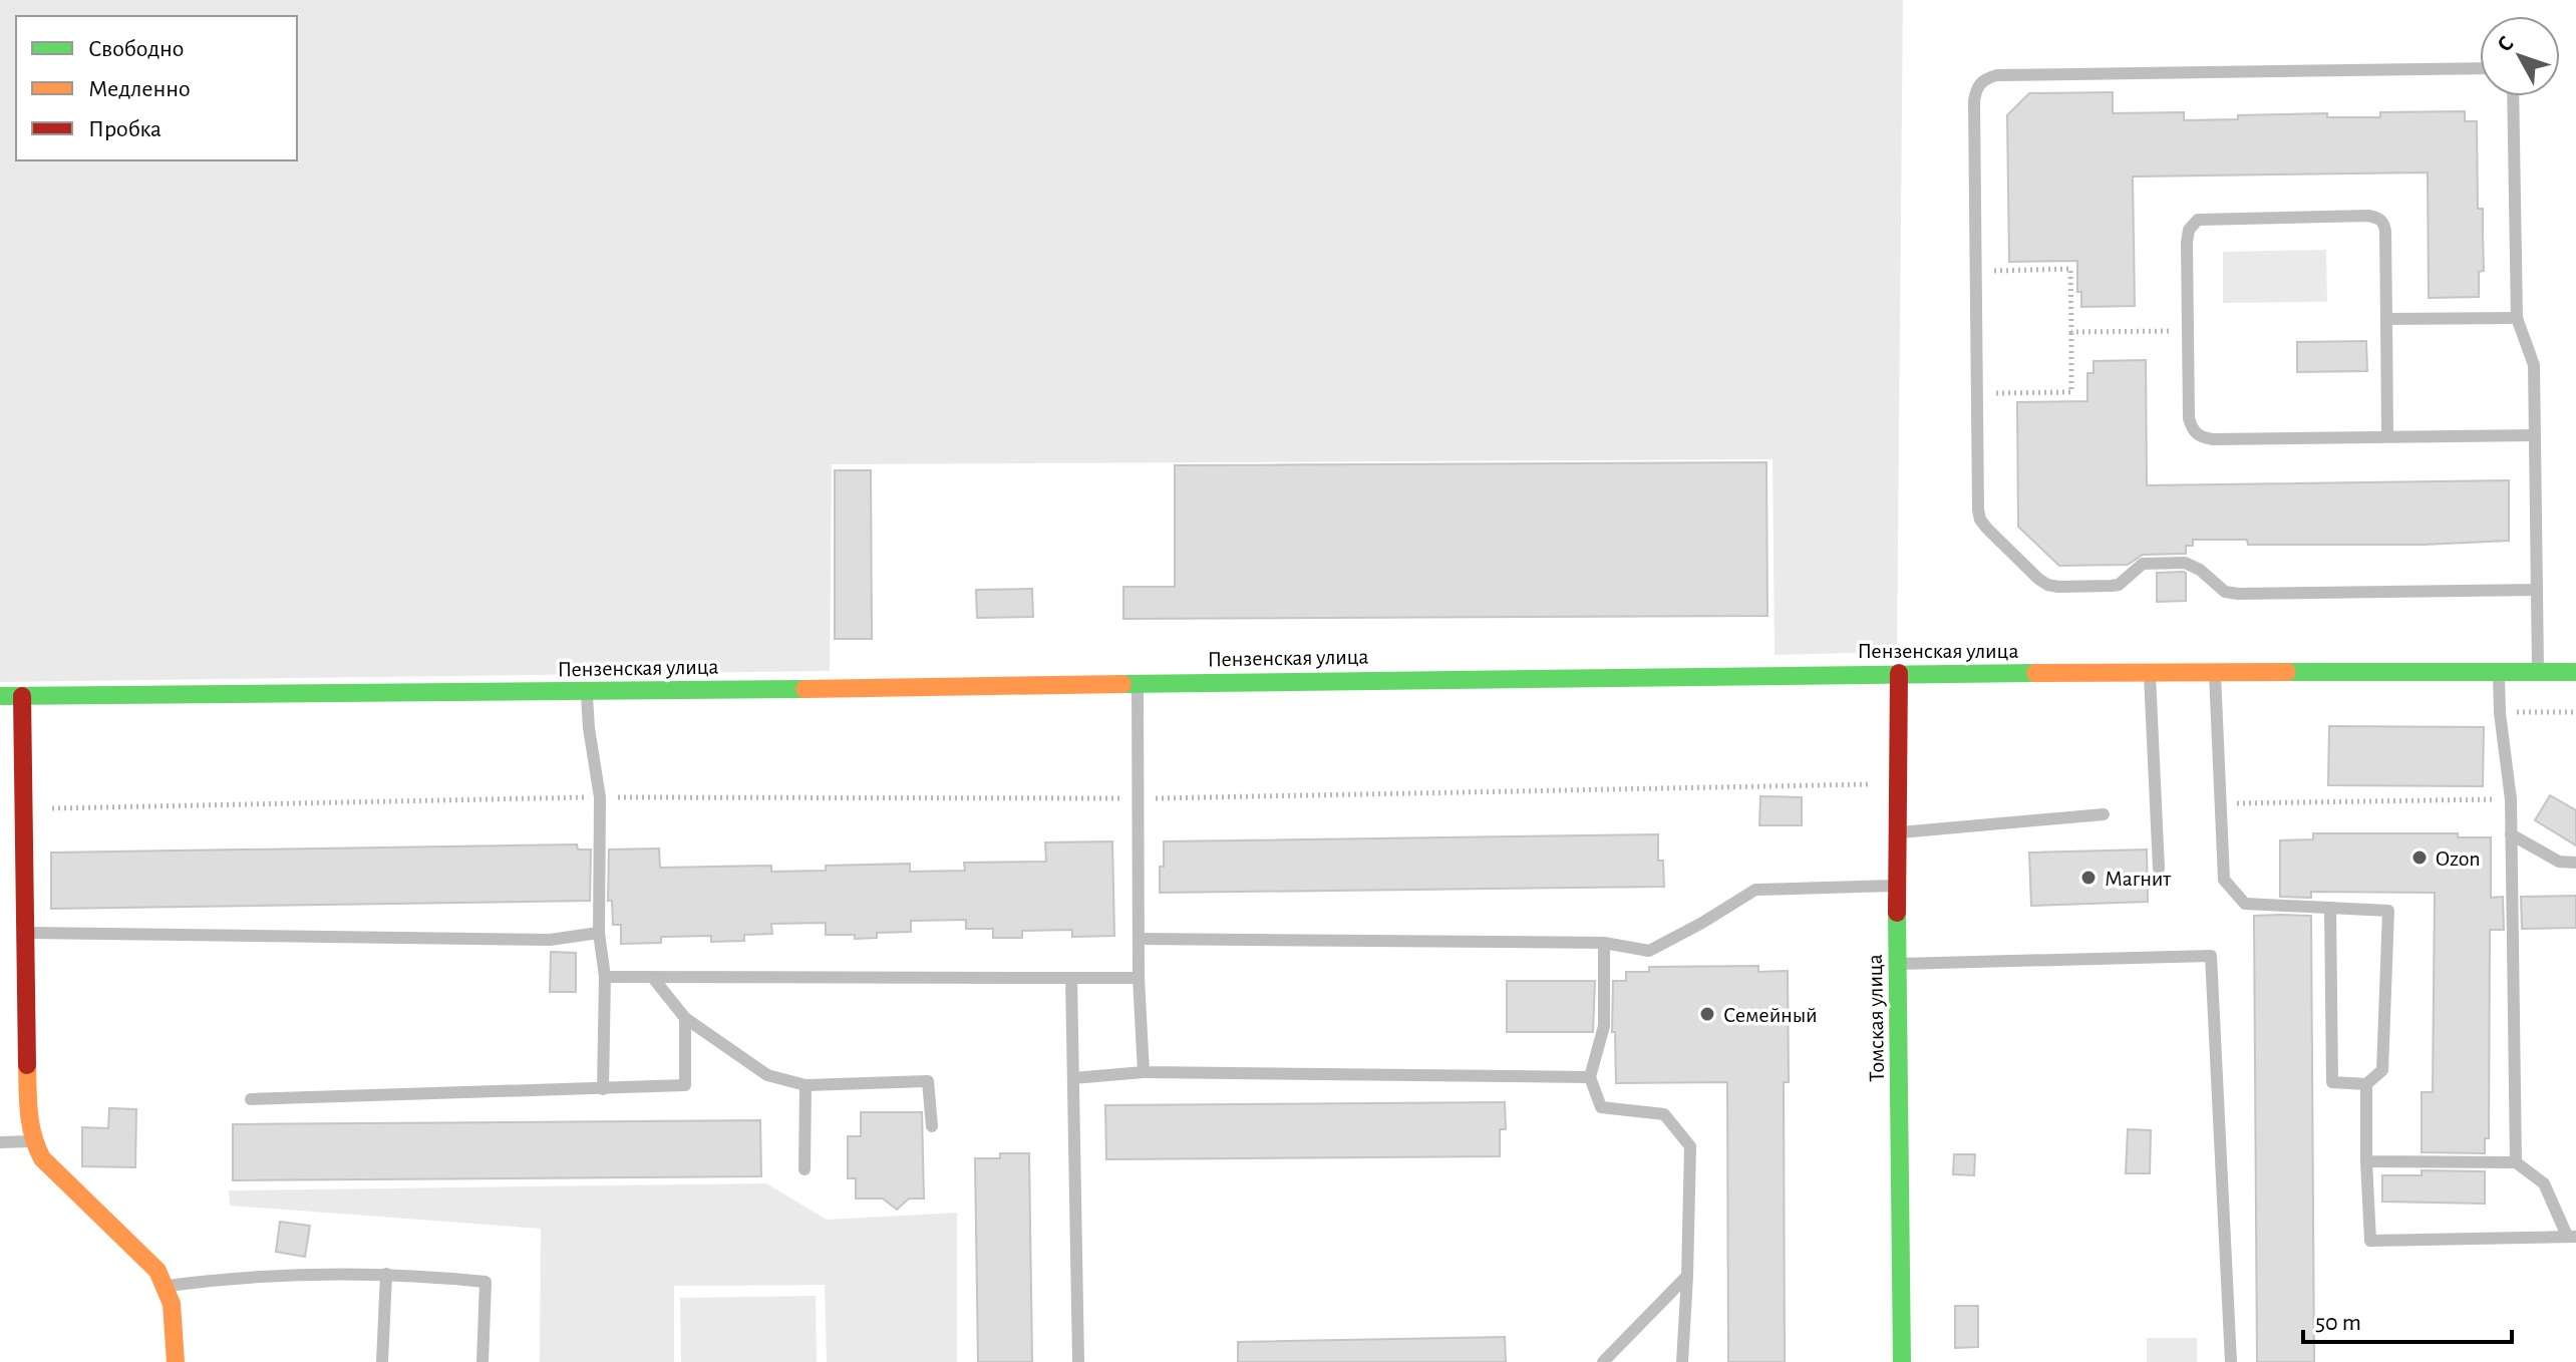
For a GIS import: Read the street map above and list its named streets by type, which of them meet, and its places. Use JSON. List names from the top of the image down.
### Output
{
  "streets": {
    "street": ["Пензенская улица", "Томская улица"]
  },
  "crossings": [
    ["Пензенская улица", "Томская улица"]
  ],
  "places": ["Ozon", "Магнит", "Семейный"],
  "legend": ["Свободно", "Медленно", "Пробка"],
  "scale_bar": "50 m",
  "north": "top left"
}
